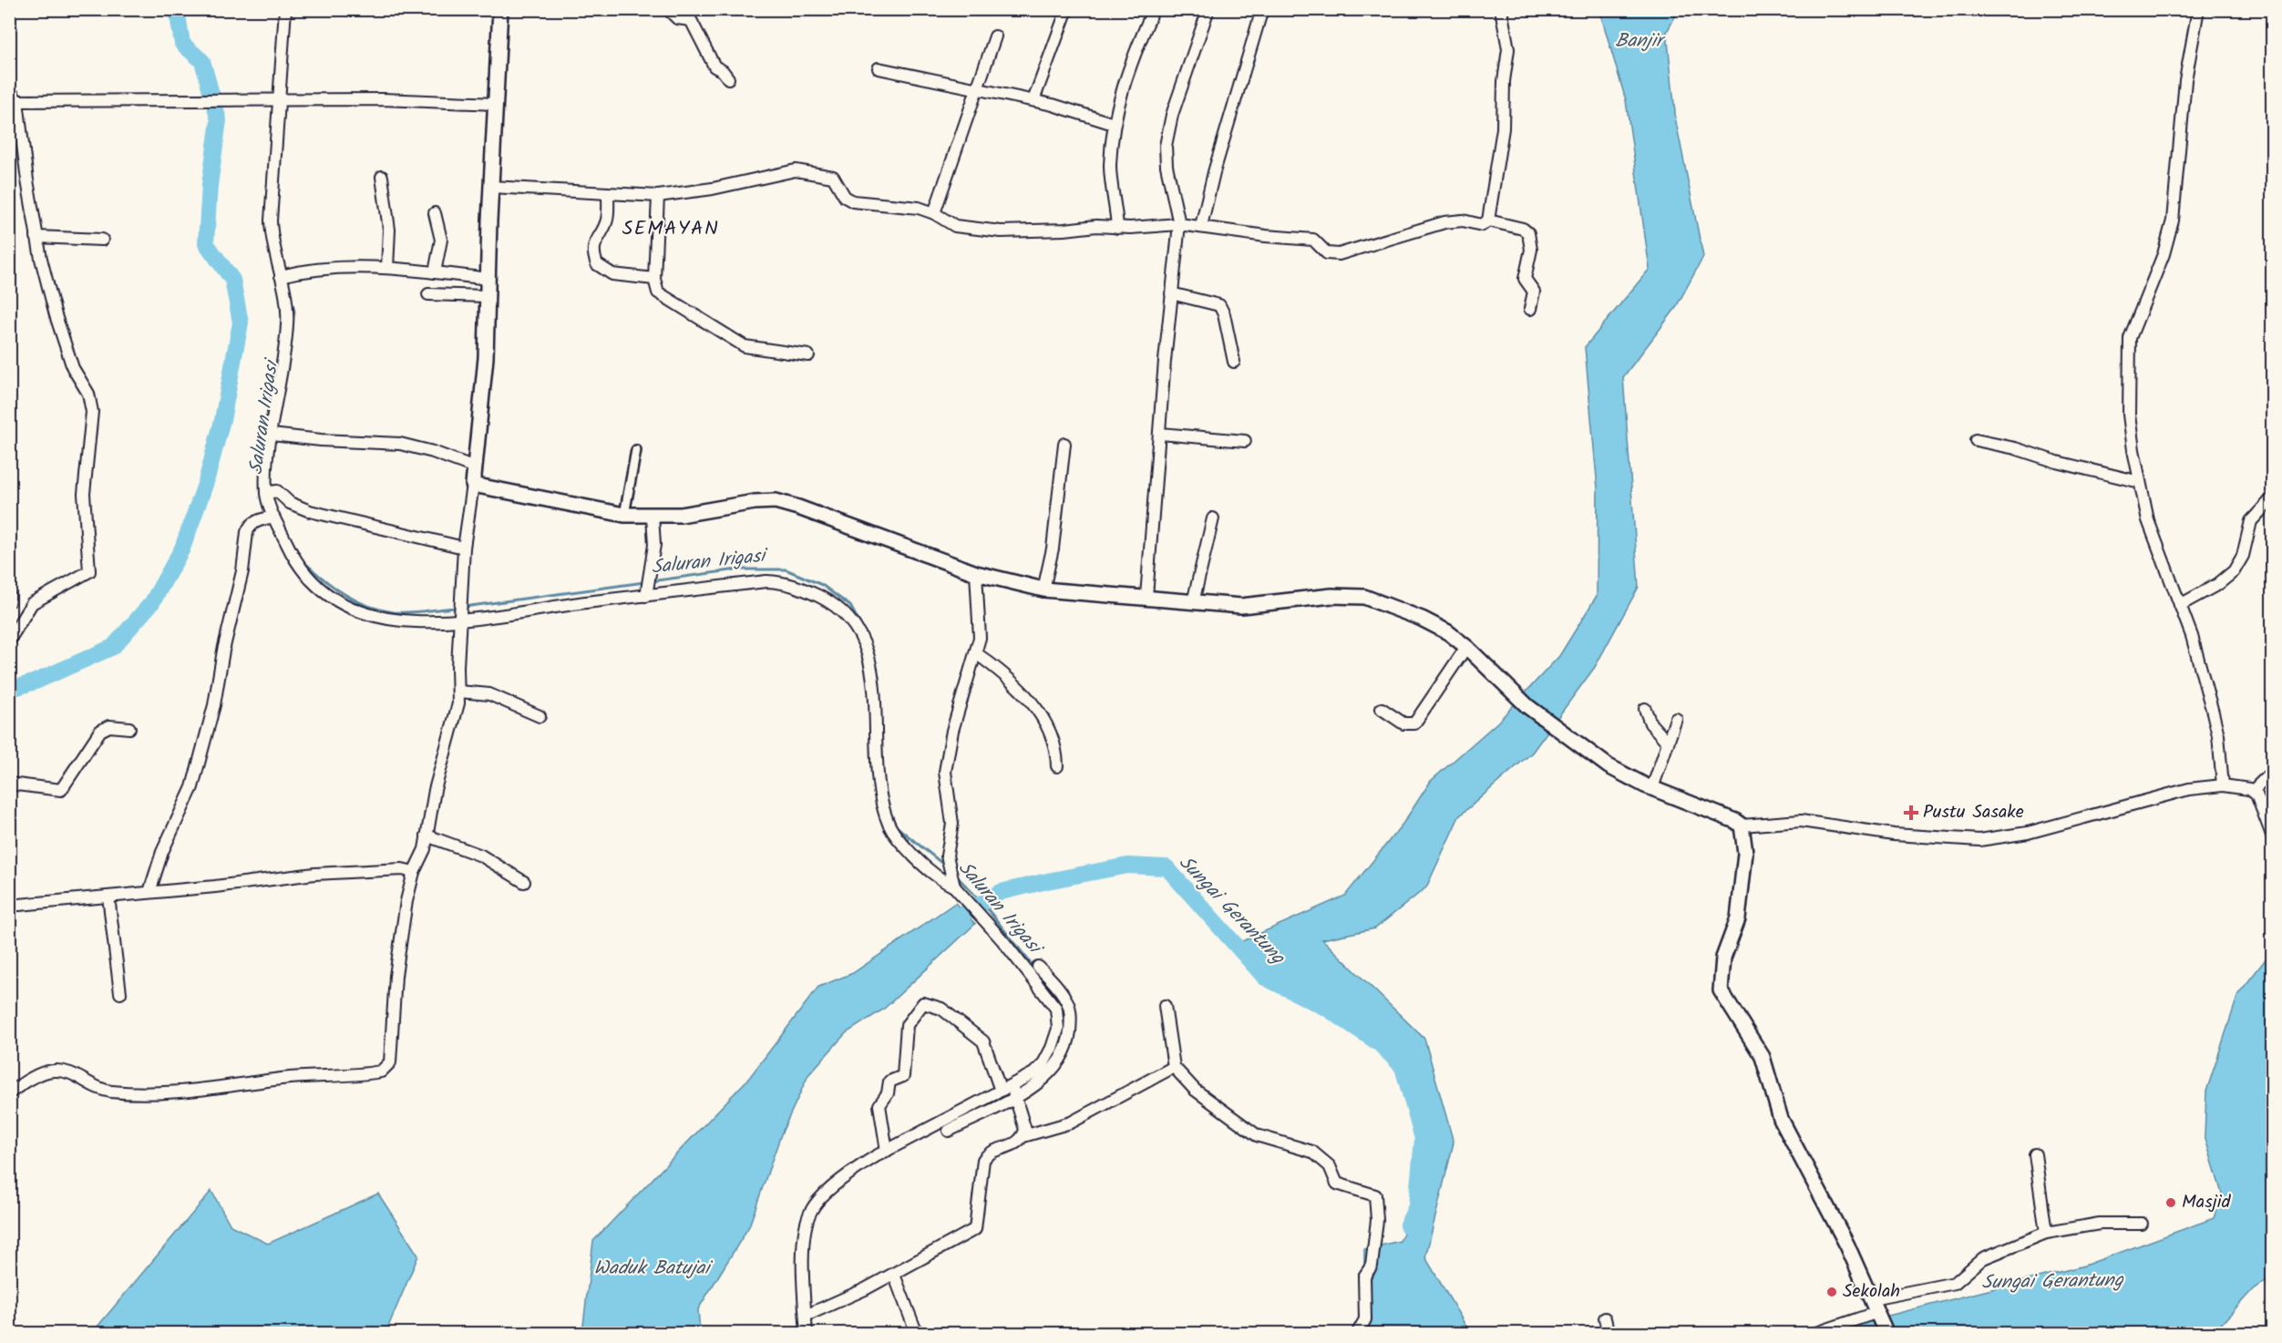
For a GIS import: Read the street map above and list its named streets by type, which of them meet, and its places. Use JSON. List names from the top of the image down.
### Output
{
  "districts": ["SEMAYAN"],
  "water": [
    "Banjir",
    "Saluran Irigasi",
    "Sungai Gerantung",
    "Waduk Batujai"
  ],
  "places": {
    "health": ["Pustu Sasake"],
    "other": ["Masjid", "Sekolah"]
  }
}
